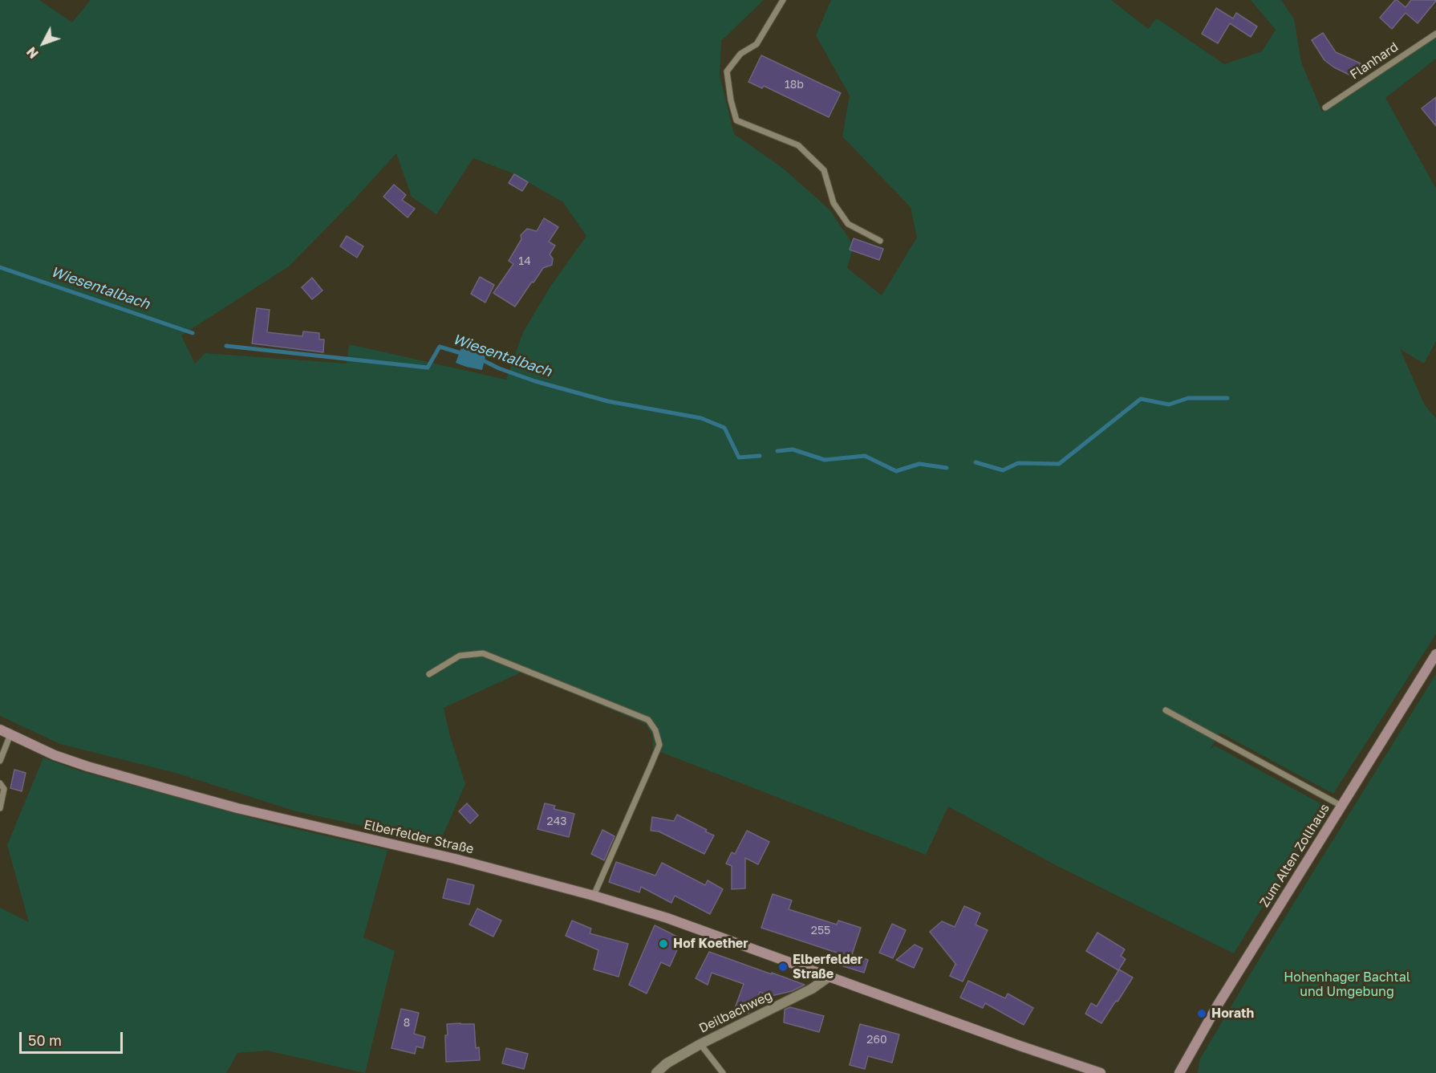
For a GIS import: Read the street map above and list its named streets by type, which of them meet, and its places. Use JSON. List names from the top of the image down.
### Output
{
  "streets": {
    "main road": ["Elberfelder Straße", "Zum Alten Zollhaus"],
    "street": ["Deilbachweg"],
    "lane": ["Flanhard"]
  },
  "crossings": [
    ["Elberfelder Straße", "Deilbachweg"]
  ],
  "water": ["Wiesentalbach"],
  "parks": ["Hohenhager Bachtal und Umgebung"],
  "places": ["Hof Koether", "Elberfelder Straße", "Horath"],
  "house_numbers": [
    "18b",
    "14",
    "243",
    "255",
    "8",
    "260"
  ],
  "scale_bar": "50 m",
  "north": "bottom left"
}
